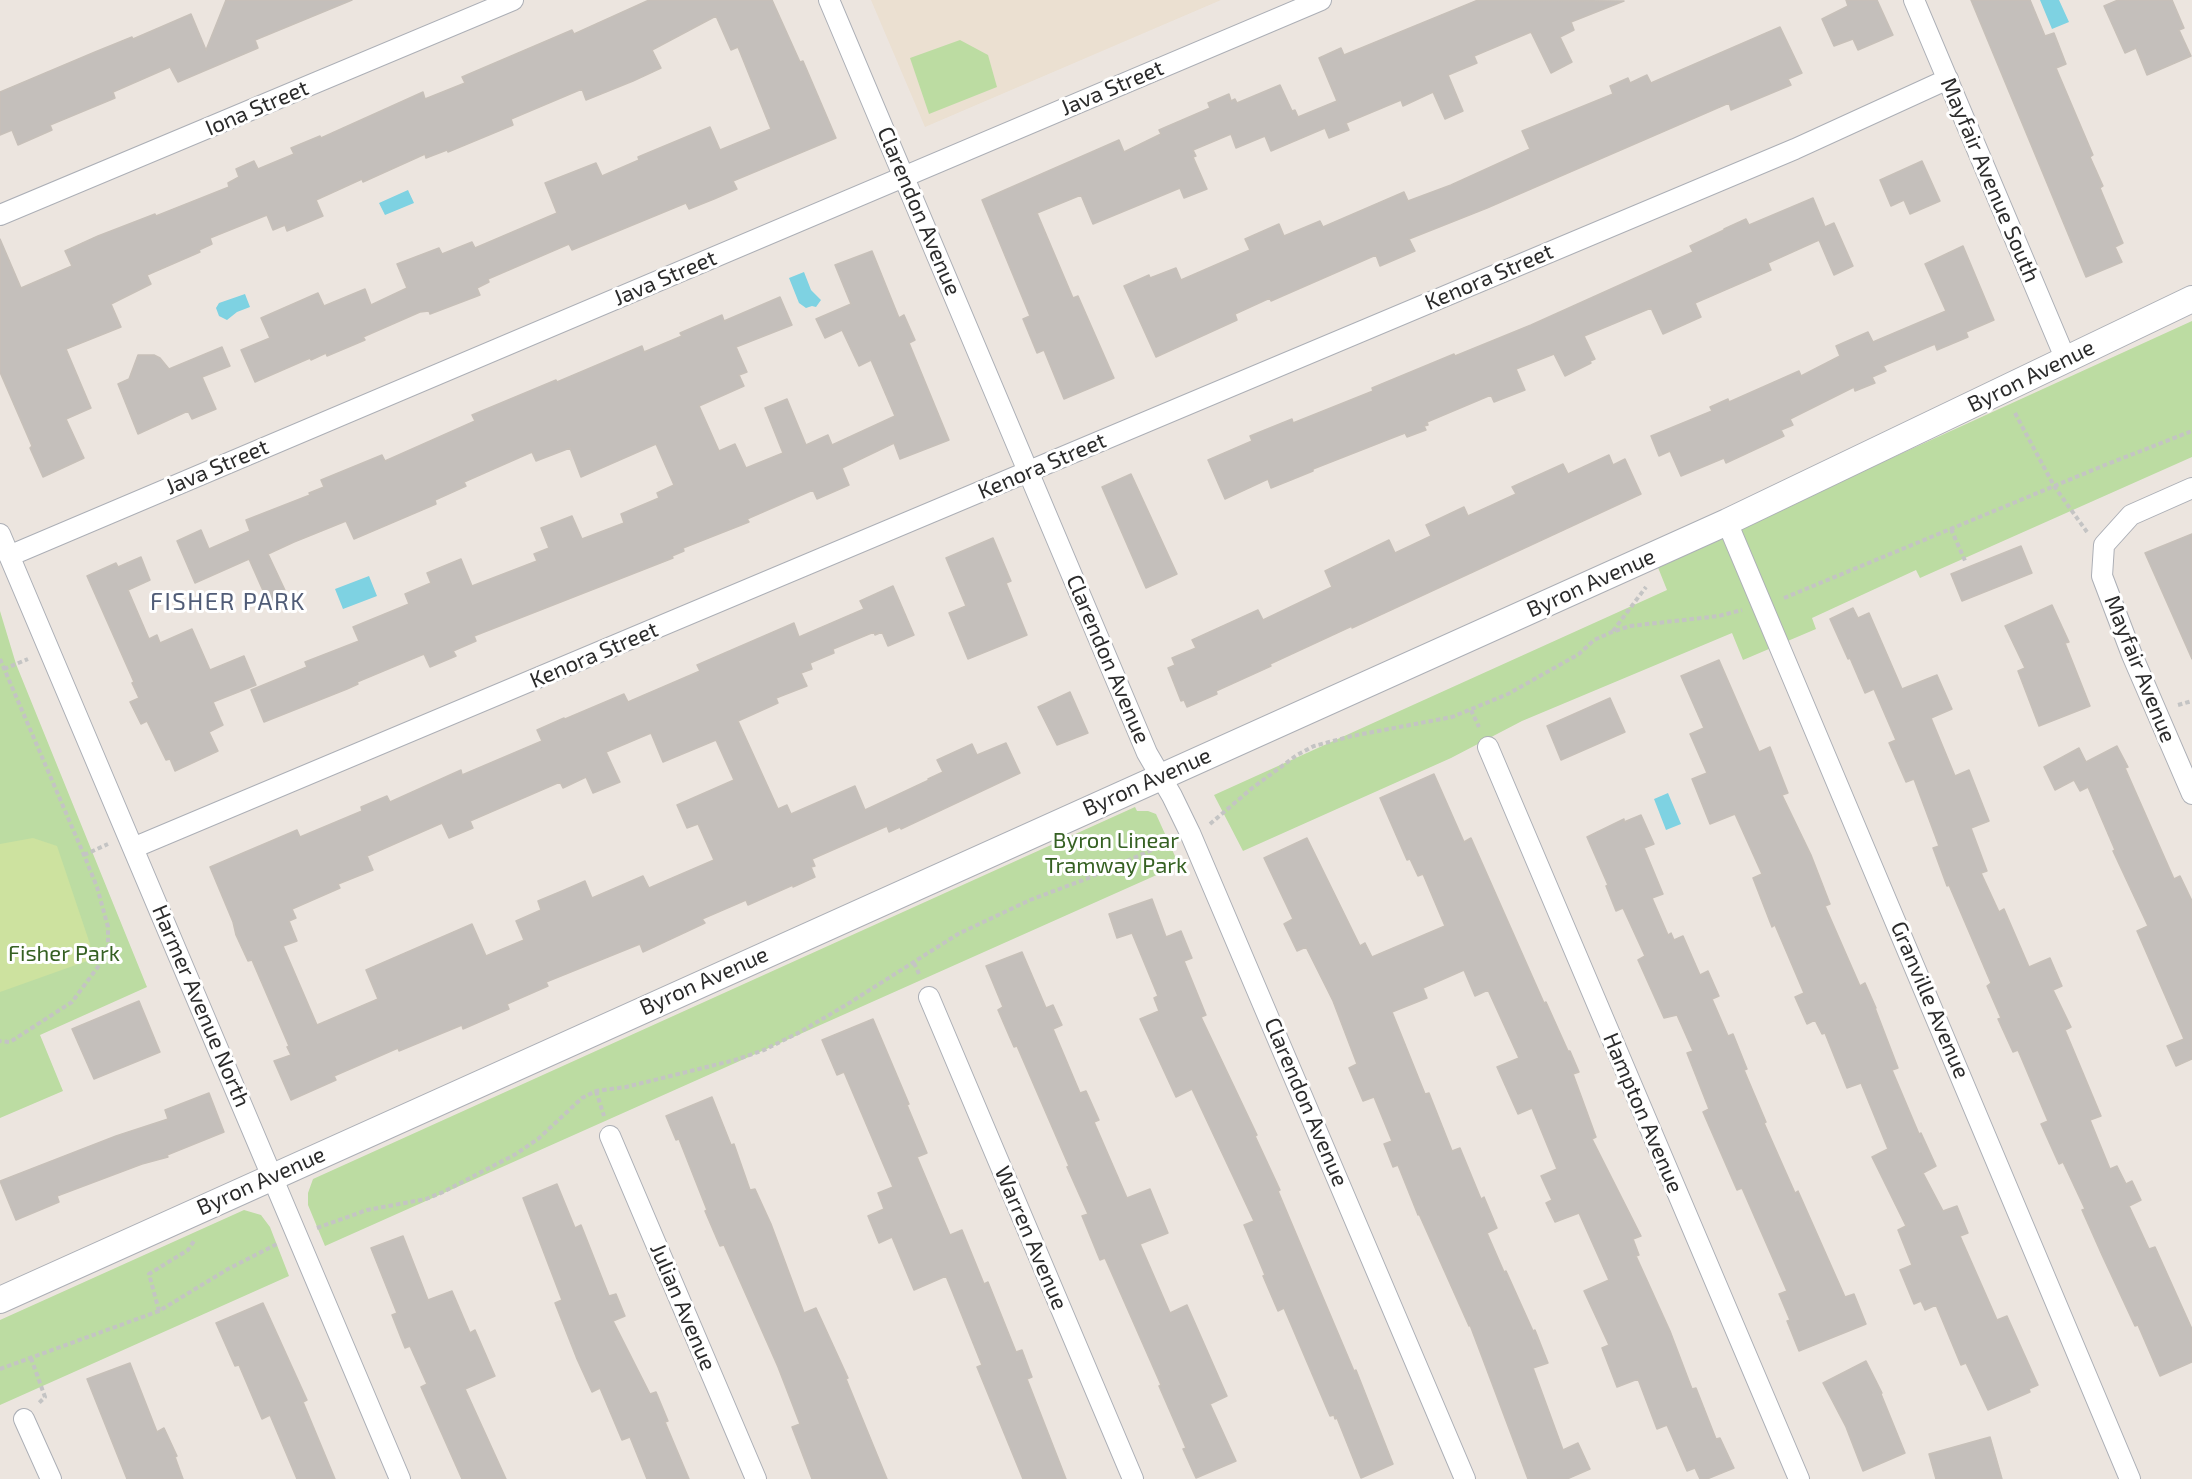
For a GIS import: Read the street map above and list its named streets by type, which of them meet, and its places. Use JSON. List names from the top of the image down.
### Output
{
  "streets": {
    "street": [
      "Java Street",
      "Iona Street",
      "Mayfair Avenue South",
      "Clarendon Avenue",
      "Kenora Street",
      "Byron Avenue",
      "Mayfair Avenue",
      "Granville Avenue",
      "Harmer Avenue North",
      "Hampton Avenue",
      "Warren Avenue",
      "Julian Avenue"
    ]
  },
  "crossings": [
    ["Java Street", "Clarendon Avenue"],
    ["Java Street", "Harmer Avenue North"],
    ["Mayfair Avenue South", "Kenora Street"],
    ["Mayfair Avenue South", "Byron Avenue"],
    ["Clarendon Avenue", "Kenora Street"],
    ["Clarendon Avenue", "Byron Avenue"],
    ["Kenora Street", "Harmer Avenue North"],
    ["Byron Avenue", "Granville Avenue"],
    ["Byron Avenue", "Harmer Avenue North"]
  ],
  "districts": ["FISHER PARK"],
  "parks": ["Byron Linear Tramway Park", "Fisher Park"]
}
